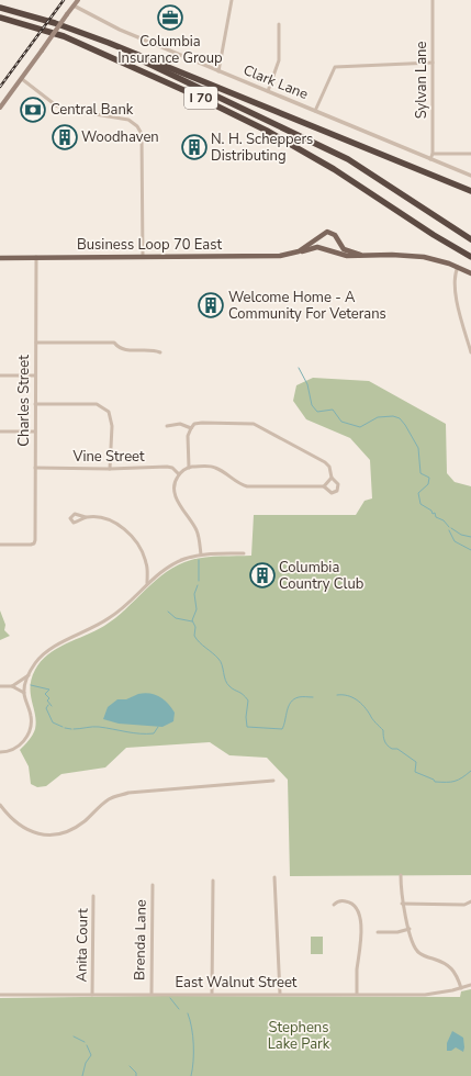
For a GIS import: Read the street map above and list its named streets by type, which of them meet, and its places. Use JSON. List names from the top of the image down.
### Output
{
  "streets": {
    "highway": ["I 70"],
    "main road": ["Business Loop 70 East"],
    "street": [
      "Sylvan Lane",
      "Clark Lane",
      "Charles Street",
      "Vine Street",
      "Brenda Lane",
      "Anita Court",
      "East Walnut Street"
    ]
  },
  "crossings": [
    ["Sylvan Lane", "Clark Lane"],
    ["Business Loop 70 East", "Charles Street"],
    ["Charles Street", "Vine Street"],
    ["Brenda Lane", "East Walnut Street"],
    ["Anita Court", "East Walnut Street"]
  ],
  "parks": ["Stephens Lake Park"],
  "places": {
    "office": ["Columbia Insurance Group"],
    "bank": ["Central Bank"],
    "building": [
      "Woodhaven",
      "N. H. Scheppers Distributing",
      "Welcome Home - A Community For Veterans",
      "Columbia Country Club"
    ]
  }
}
